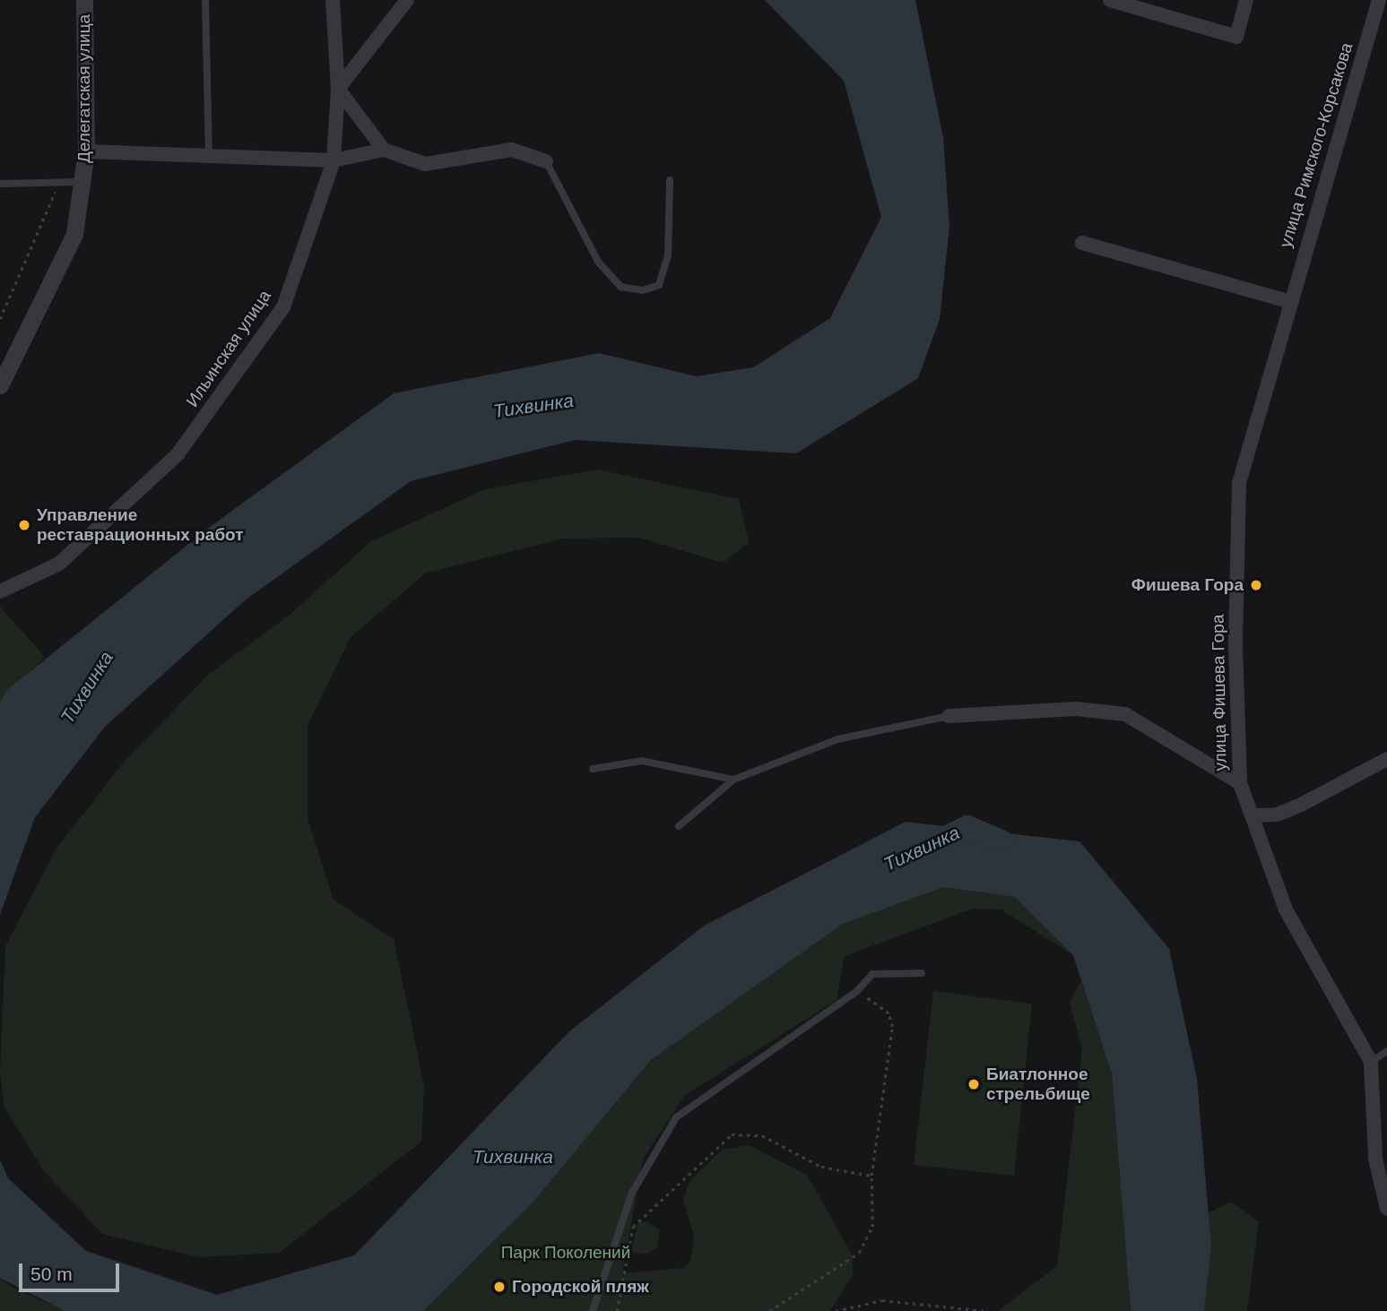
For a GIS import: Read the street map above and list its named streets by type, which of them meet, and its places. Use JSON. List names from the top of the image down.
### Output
{
  "streets": {
    "street": [
      "Делегатская улица",
      "улица Римского-Корсакова",
      "Ильинская улица",
      "улица Фишева Гора"
    ]
  },
  "crossings": [
    ["улица Римского-Корсакова", "улица Фишева Гора"]
  ],
  "water": ["Тихвинка"],
  "parks": ["Парк Поколений"],
  "places": [
    "Управление реставрационных работ",
    "Фишева Гора",
    "Биатлонное стрельбище",
    "Городской пляж"
  ],
  "scale_bar": "50 m"
}
